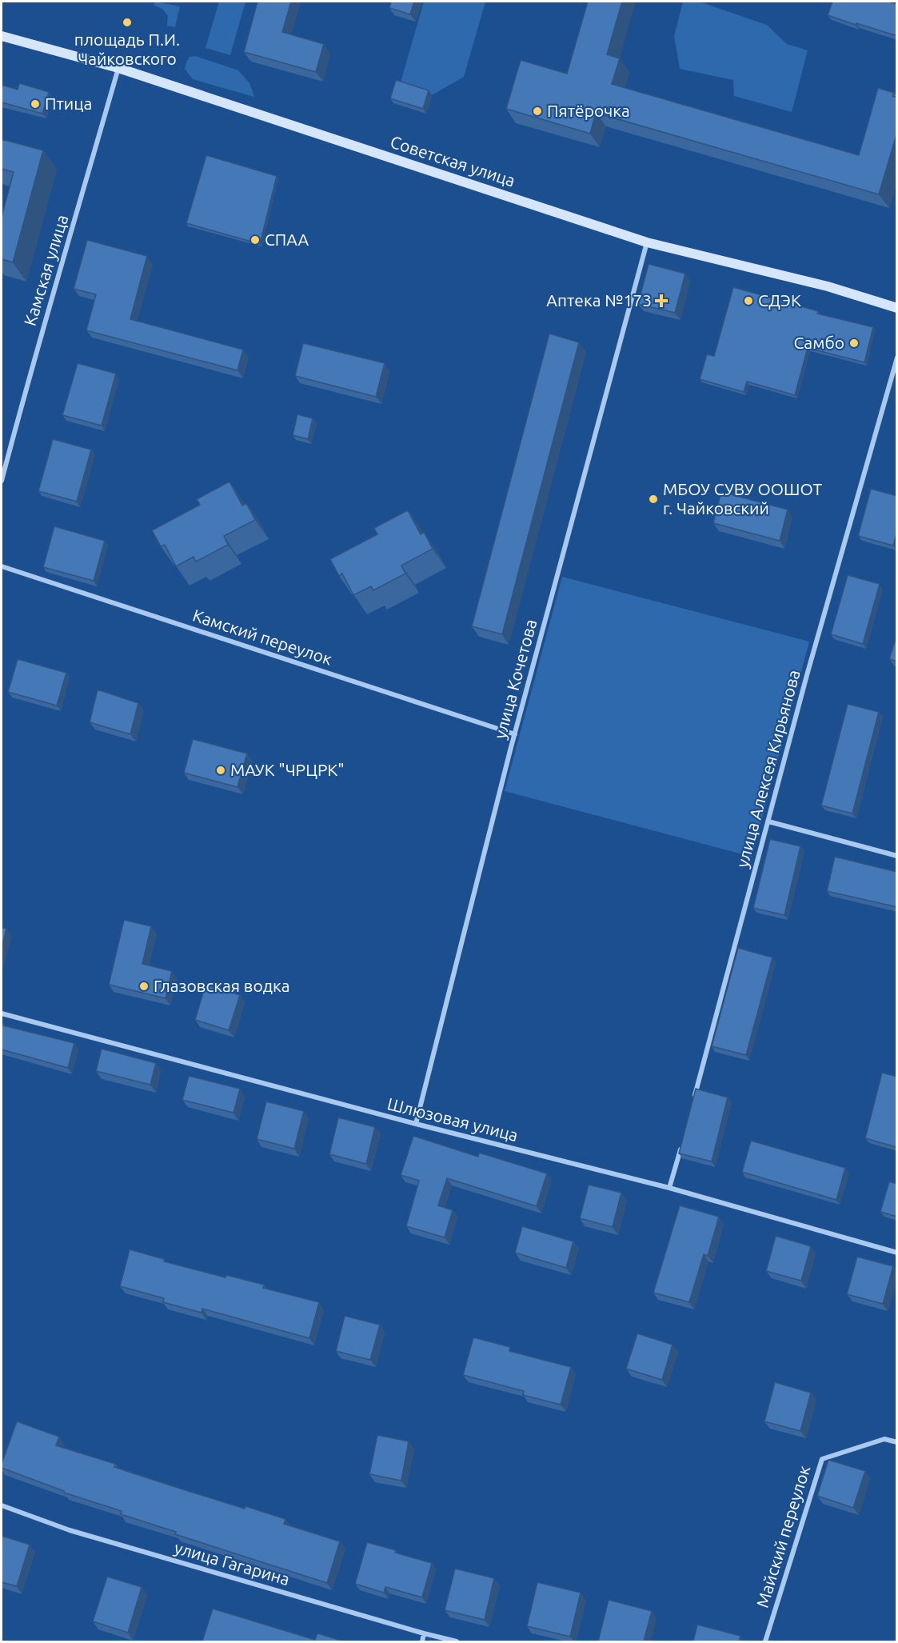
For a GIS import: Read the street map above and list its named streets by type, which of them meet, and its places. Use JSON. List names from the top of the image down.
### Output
{
  "streets": {
    "main road": ["Советская улица"],
    "street": [
      "Камская улица",
      "Камский переулок",
      "улица Кочетова",
      "улица Алексея Кирьянова",
      "Шлюзовая улица",
      "Майский переулок",
      "улица Гагарина"
    ]
  },
  "crossings": [
    ["Советская улица", "Камская улица"],
    ["Советская улица", "улица Кочетова"],
    ["Камский переулок", "улица Кочетова"],
    ["улица Кочетова", "Шлюзовая улица"]
  ],
  "places": {
    "other": [
      "площадь П.И. Чайковского",
      "Птица",
      "Пятёрочка",
      "СПАА",
      "СДЭК",
      "Самбо",
      "МБОУ СУВУ ООШОТ г. Чайковский",
      "МАУК \"ЧРЦРК\"",
      "Глазовская водка"
    ],
    "health": ["Аптека №173"]
  }
}
